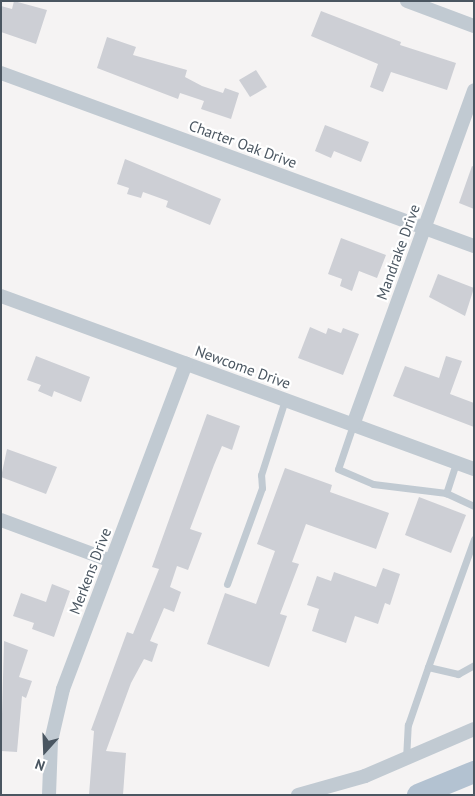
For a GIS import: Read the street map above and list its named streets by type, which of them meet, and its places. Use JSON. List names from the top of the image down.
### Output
{
  "streets": {
    "street": [
      "Charter Oak Drive",
      "Mandrake Drive",
      "Newcome Drive",
      "Merkens Drive"
    ]
  },
  "crossings": [
    ["Charter Oak Drive", "Mandrake Drive"],
    ["Mandrake Drive", "Newcome Drive"],
    ["Newcome Drive", "Merkens Drive"]
  ],
  "north": "bottom"
}
